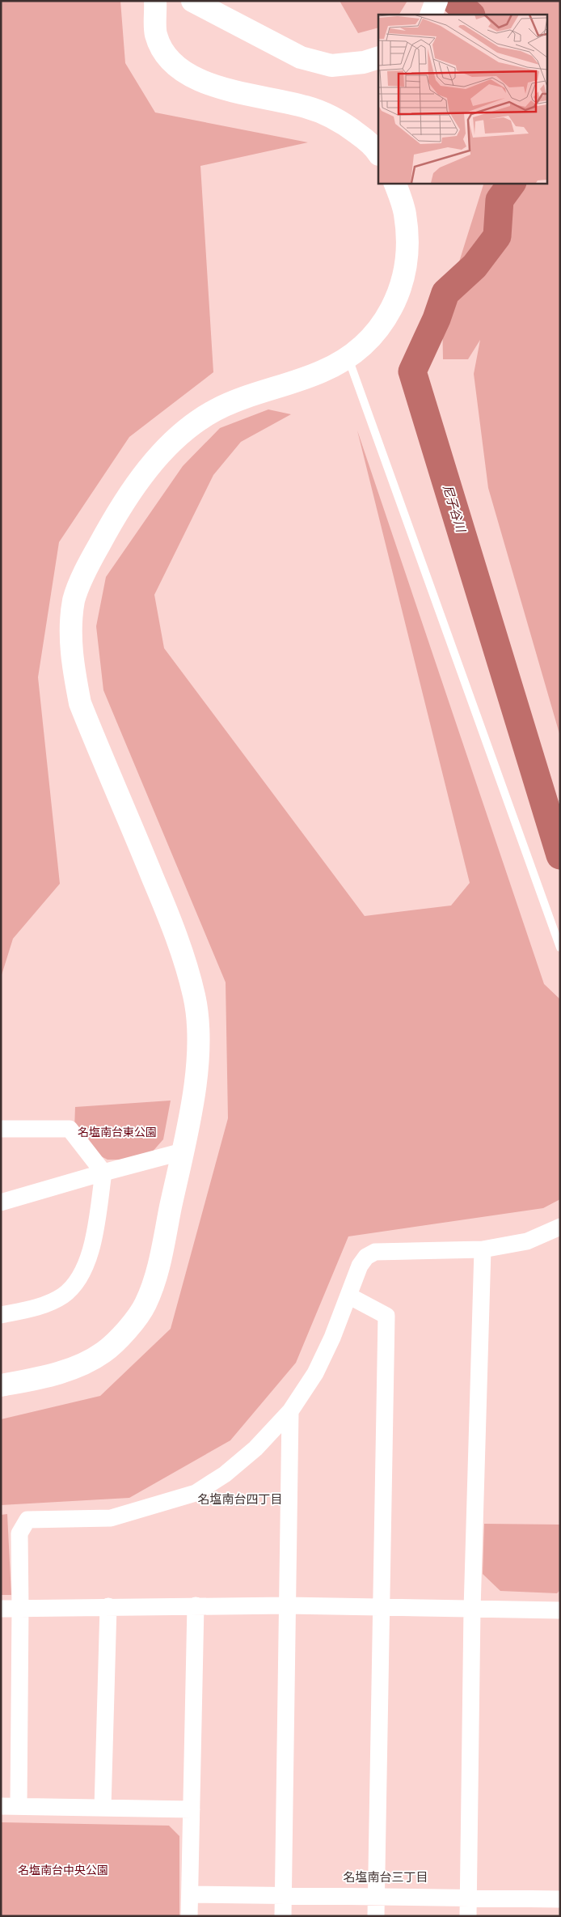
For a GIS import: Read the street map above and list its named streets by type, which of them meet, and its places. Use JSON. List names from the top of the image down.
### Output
{
  "districts": ["名塩南台四丁目", "名塩南台三丁目"],
  "water": ["尼子谷川"],
  "parks": ["名塩南台東公園", "名塩南台中央公園"]
}
